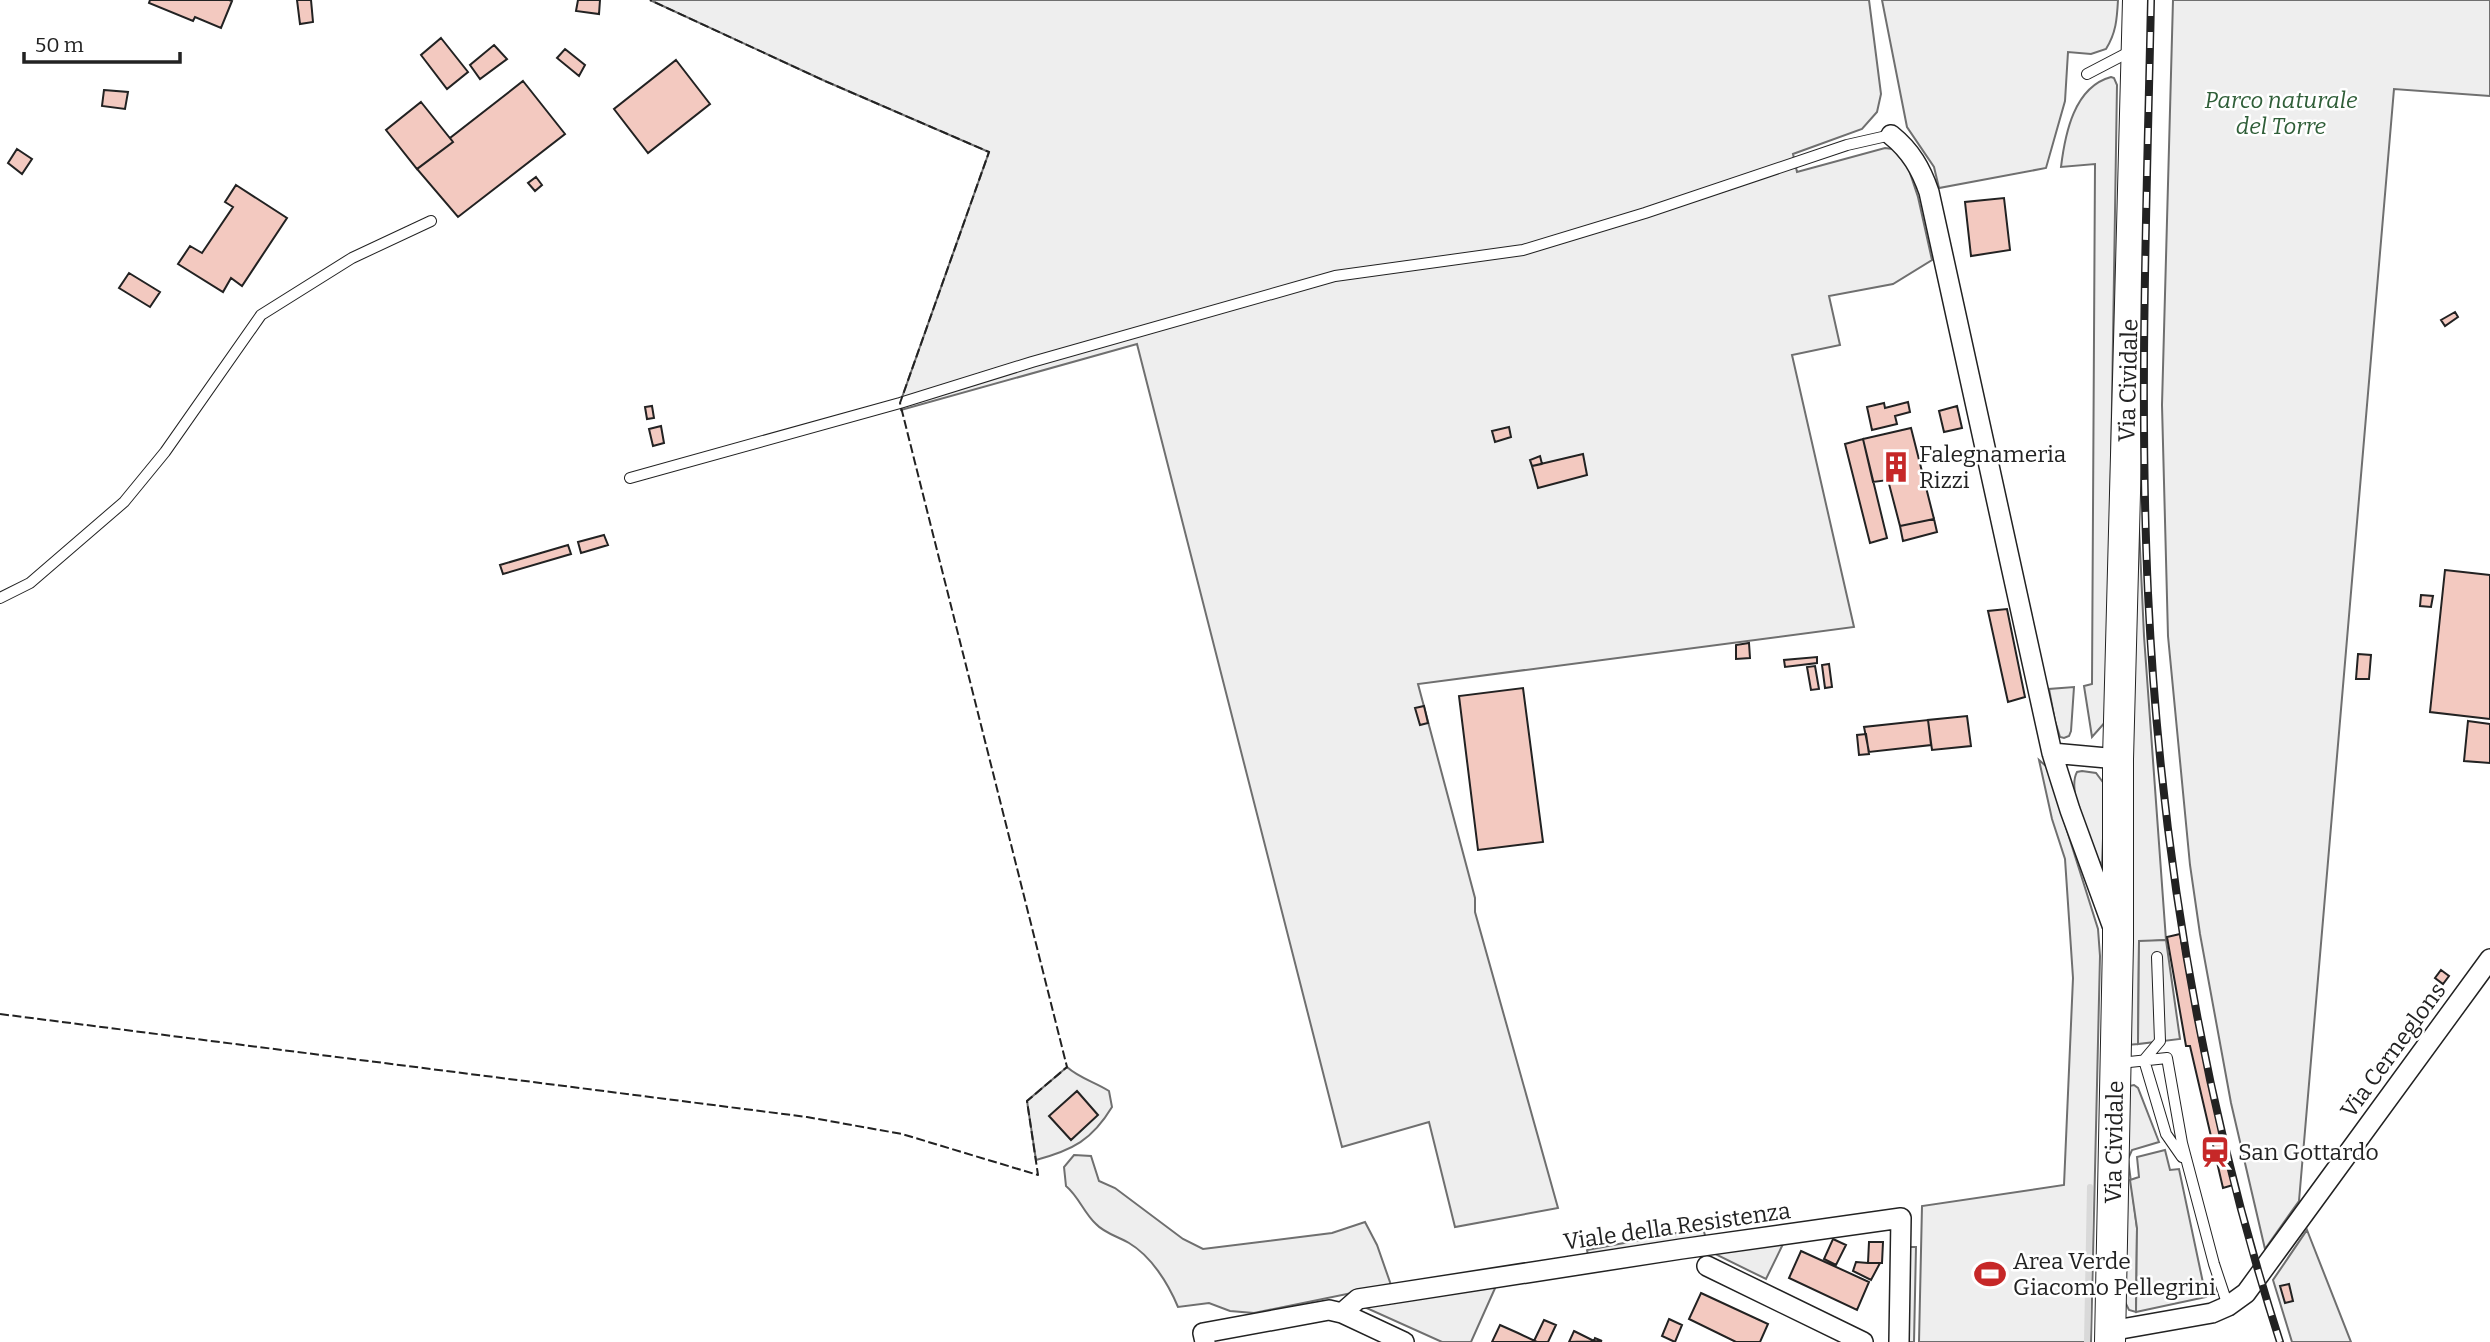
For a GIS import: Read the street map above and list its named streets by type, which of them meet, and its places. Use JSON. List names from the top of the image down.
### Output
{
  "streets": {
    "main road": ["Via Cividale"],
    "street": ["Via Cerneglons", "Viale della Resistenza"]
  },
  "crossings": [
    ["Via Cividale", "Via Cerneglons"]
  ],
  "parks": ["Parco naturale del Torre"],
  "places": {
    "building": ["Falegnameria Rizzi"],
    "station": ["San Gottardo"],
    "sports": ["Area Verde Giacomo Pellegrini"]
  },
  "scale_bar": "50 m"
}
